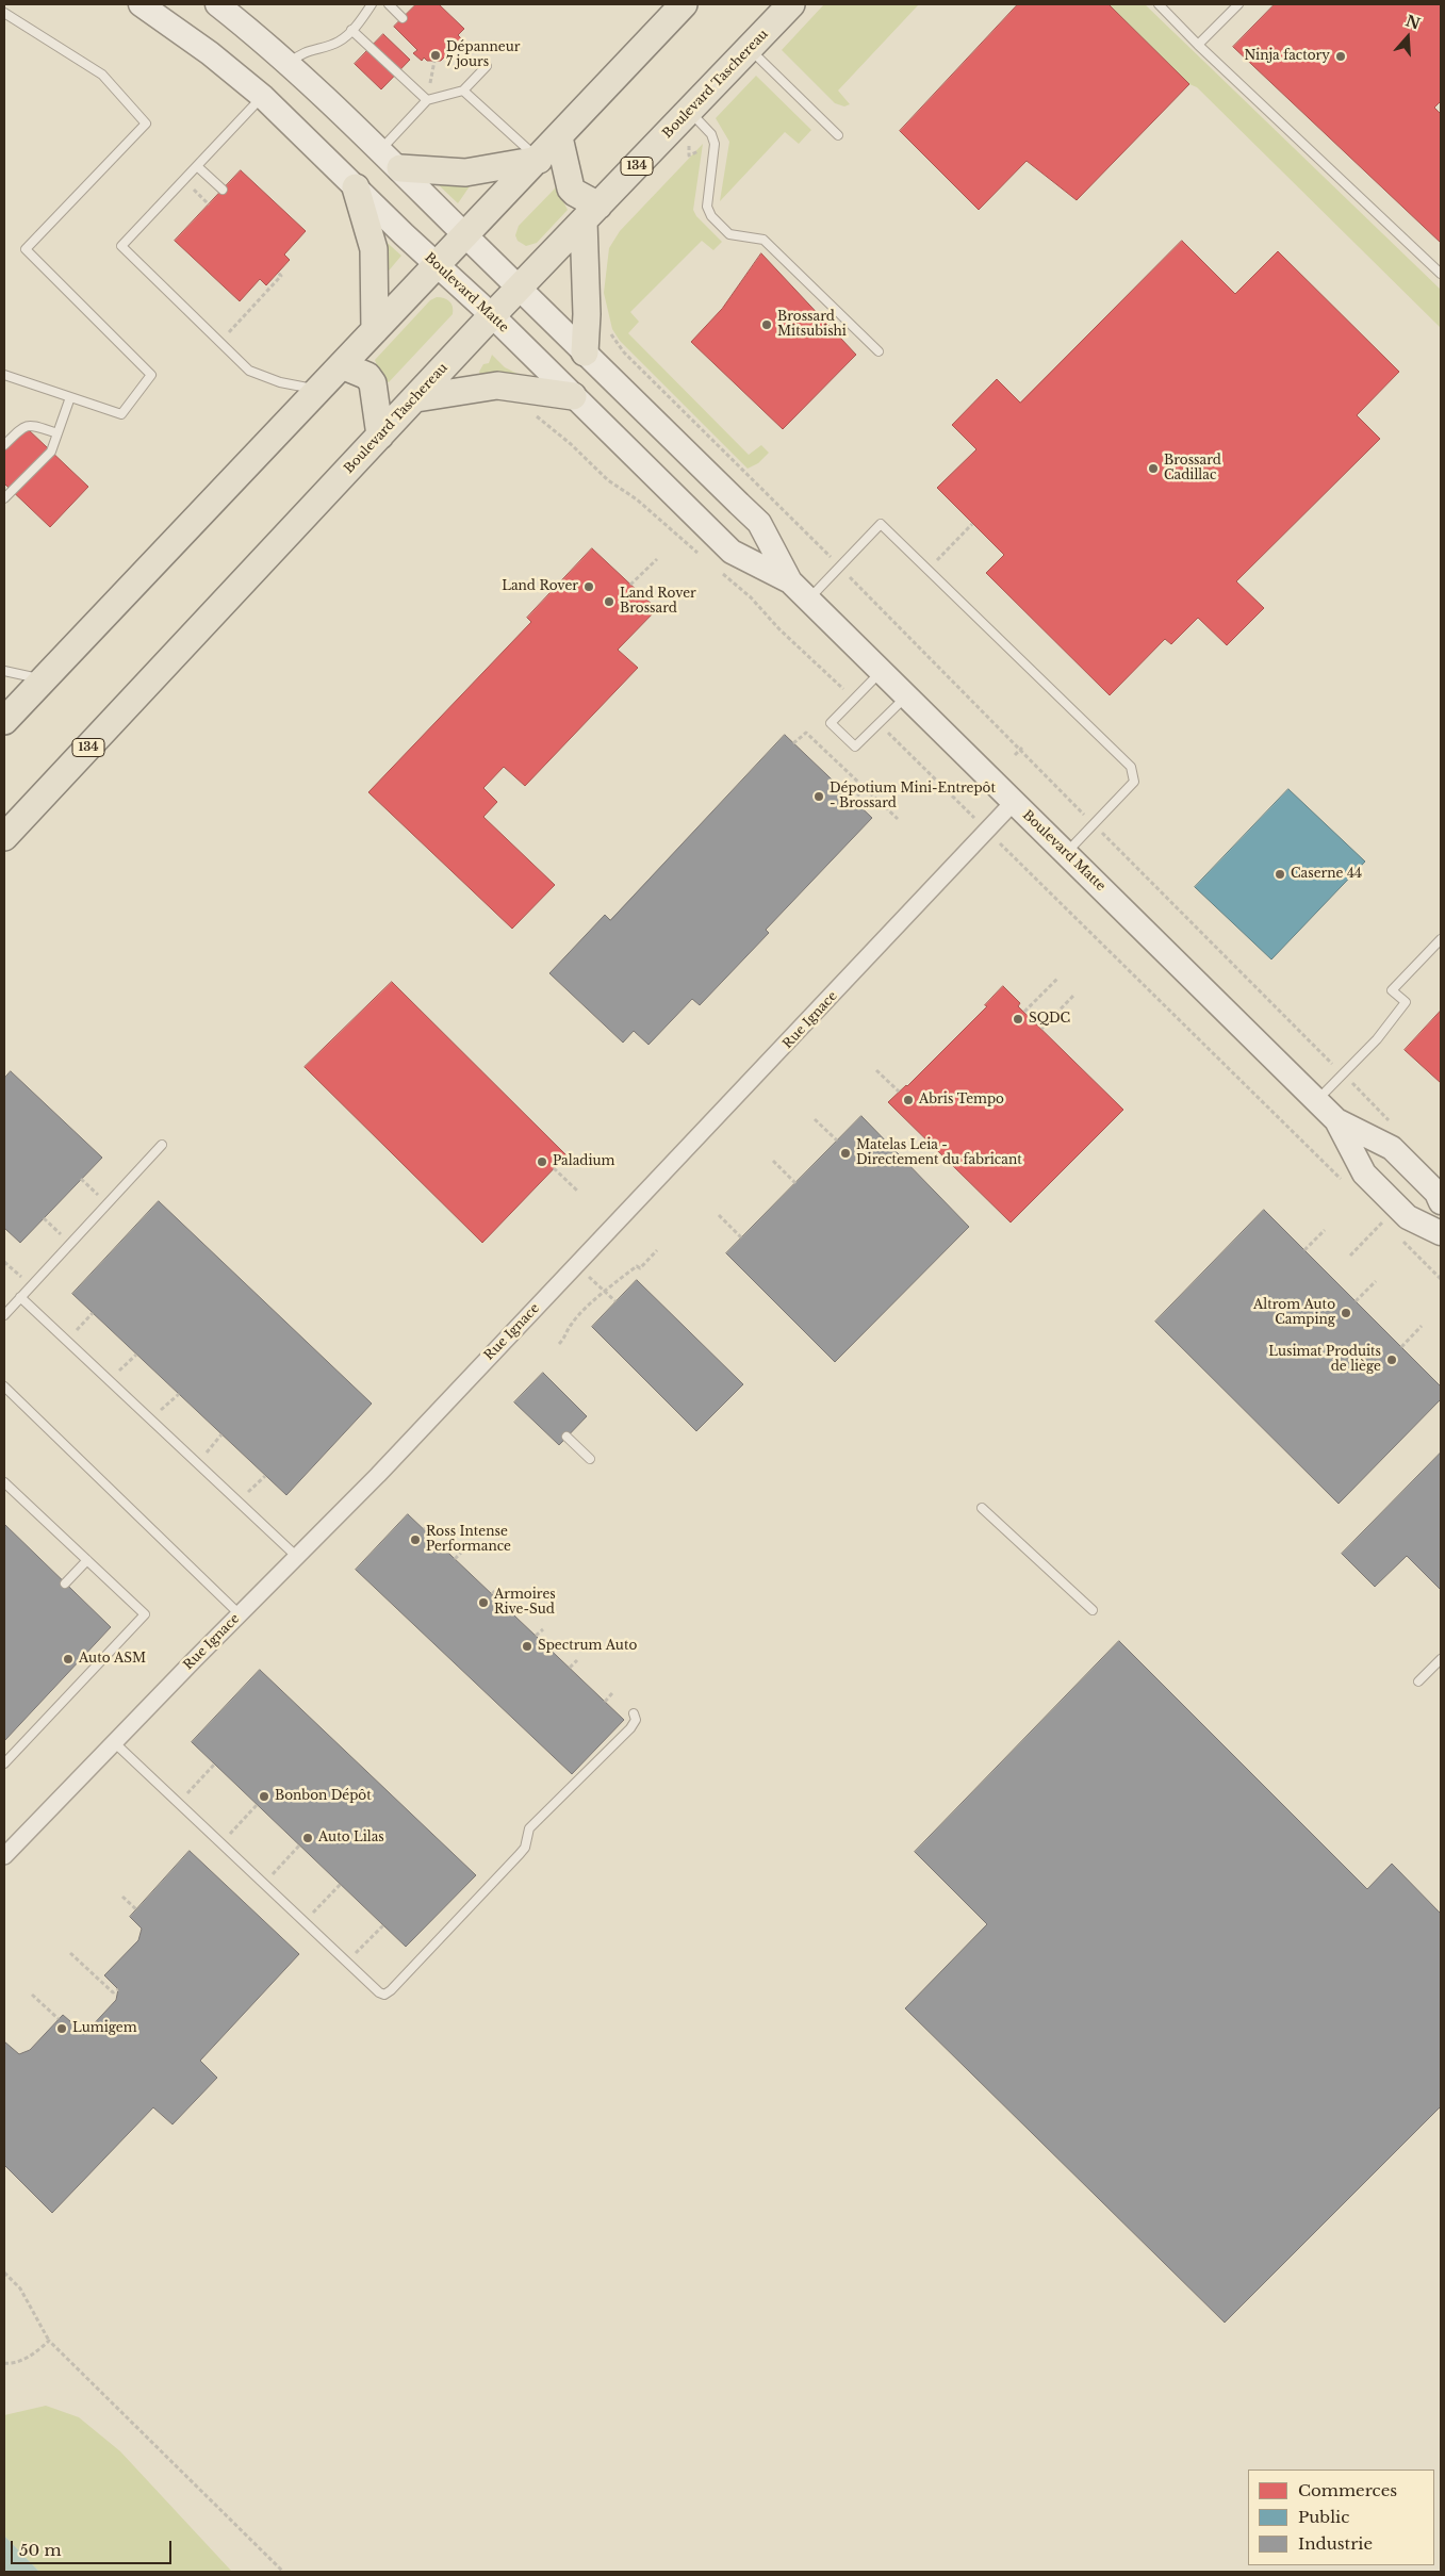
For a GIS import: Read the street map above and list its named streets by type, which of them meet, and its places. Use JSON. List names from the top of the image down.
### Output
{
  "streets": {
    "main road": ["Boulevard Taschereau", "134", "Boulevard Matte"],
    "street": ["Rue Ignace"]
  },
  "crossings": [
    ["Boulevard Taschereau", "Boulevard Matte"],
    ["Boulevard Matte", "Rue Ignace"]
  ],
  "places": [
    "Dépanneur 7 jours",
    "Ninja factory",
    "Brossard Mitsubishi",
    "Brossard Cadillac",
    "Land Rover",
    "Land Rover Brossard",
    "Dépotium Mini-Entrepôt - Brossard",
    "Caserne 44",
    "SQDC",
    "Abris Tempo",
    "Matelas Leia - Directement du fabricant",
    "Paladium",
    "Altrom Auto Camping",
    "Lusimat Produits de liège",
    "Ross Intense Performance",
    "Armoires Rive-Sud",
    "Spectrum Auto",
    "Auto ASM",
    "Bonbon Dépôt",
    "Auto Lilas",
    "Lumigem"
  ],
  "legend": ["Commerces", "Public", "Industrie"],
  "scale_bar": "50 m",
  "north": "top"
}
